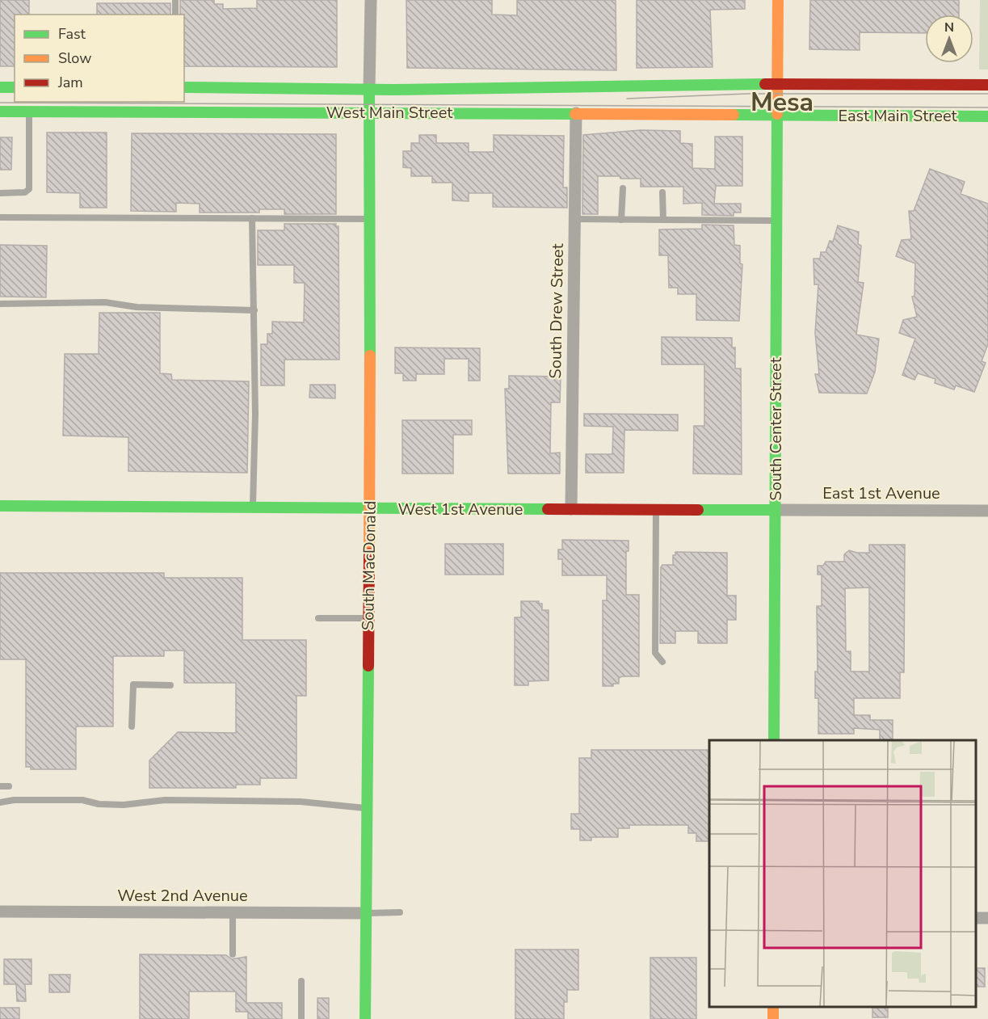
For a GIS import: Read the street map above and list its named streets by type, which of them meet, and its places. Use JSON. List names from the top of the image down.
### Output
{
  "streets": {
    "street": [
      "West Main Street",
      "East Main Street",
      "South Drew Street",
      "South Center Street",
      "East 1st Avenue",
      "West 1st Avenue",
      "South MacDonald",
      "West 2nd Avenue"
    ]
  },
  "crossings": [
    ["West Main Street", "East Main Street"],
    ["West Main Street", "South Drew Street"],
    ["West Main Street", "South Center Street"],
    ["West Main Street", "South MacDonald"],
    ["East Main Street", "South Center Street"],
    ["South Drew Street", "West 1st Avenue"],
    ["South Center Street", "East 1st Avenue"],
    ["South Center Street", "West 1st Avenue"],
    ["East 1st Avenue", "West 1st Avenue"],
    ["West 1st Avenue", "South MacDonald"],
    ["South MacDonald", "West 2nd Avenue"]
  ],
  "districts": ["Mesa"],
  "legend": ["Fast", "Slow", "Jam"],
  "north": "top"
}
